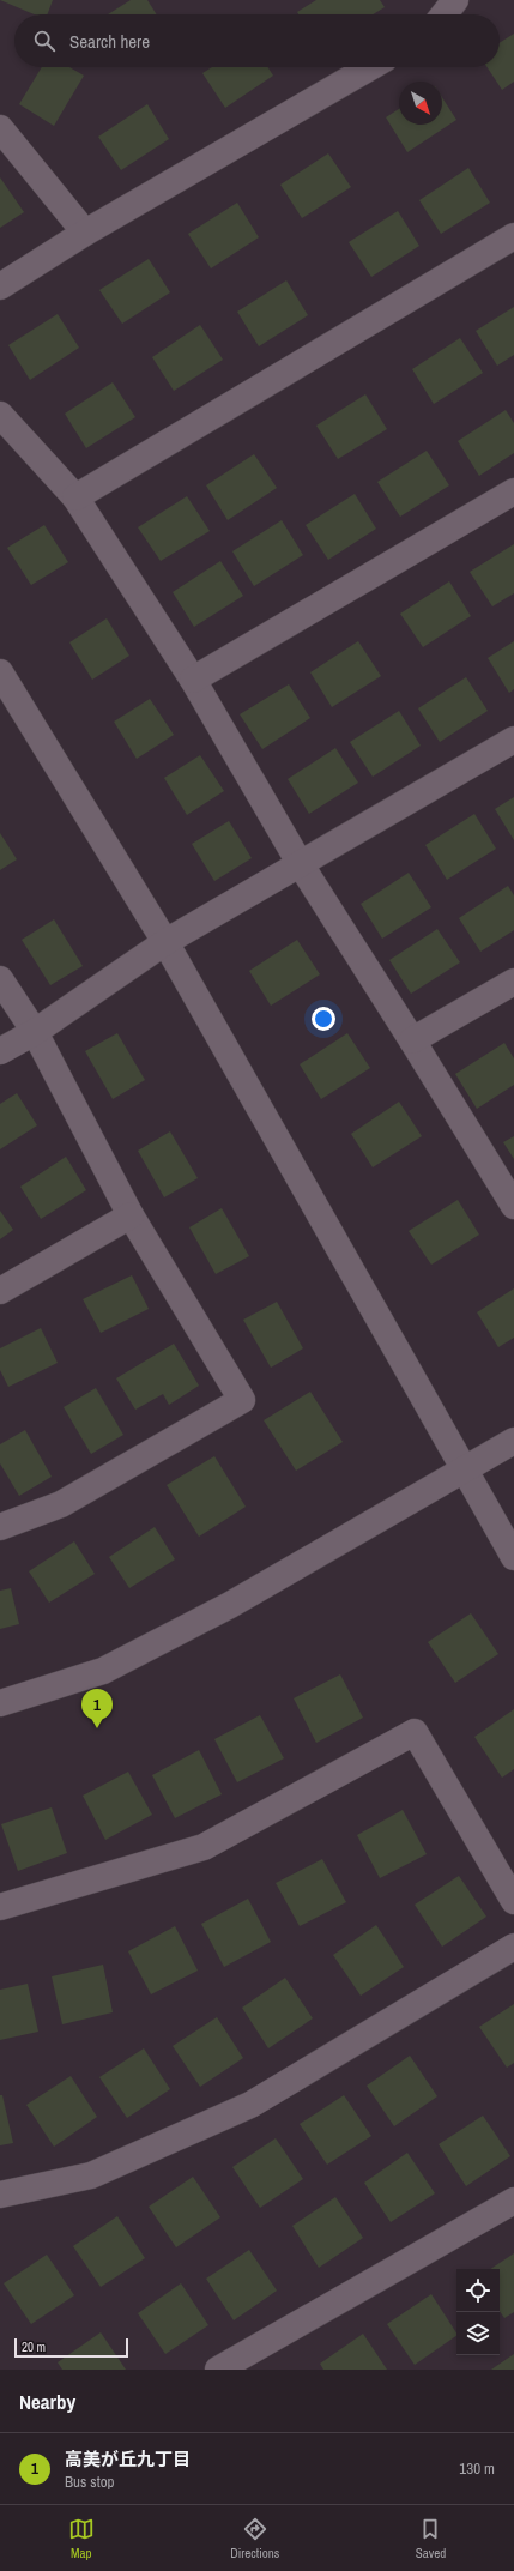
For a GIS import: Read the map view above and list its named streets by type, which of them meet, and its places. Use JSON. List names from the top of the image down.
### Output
{
  "scale_bar": "20 m",
  "north": "bottom right",
  "page": {
    "search": "Search here",
    "pins": "1",
    "scale": "20 m",
    "heading": "Nearby",
    "list": [
      {
        "mark": "1",
        "name": "高美が丘九丁目",
        "note": "Bus stop",
        "value": "130 m"
      }
    ],
    "nav": ["Map", "Directions", "Saved"]
  }
}
